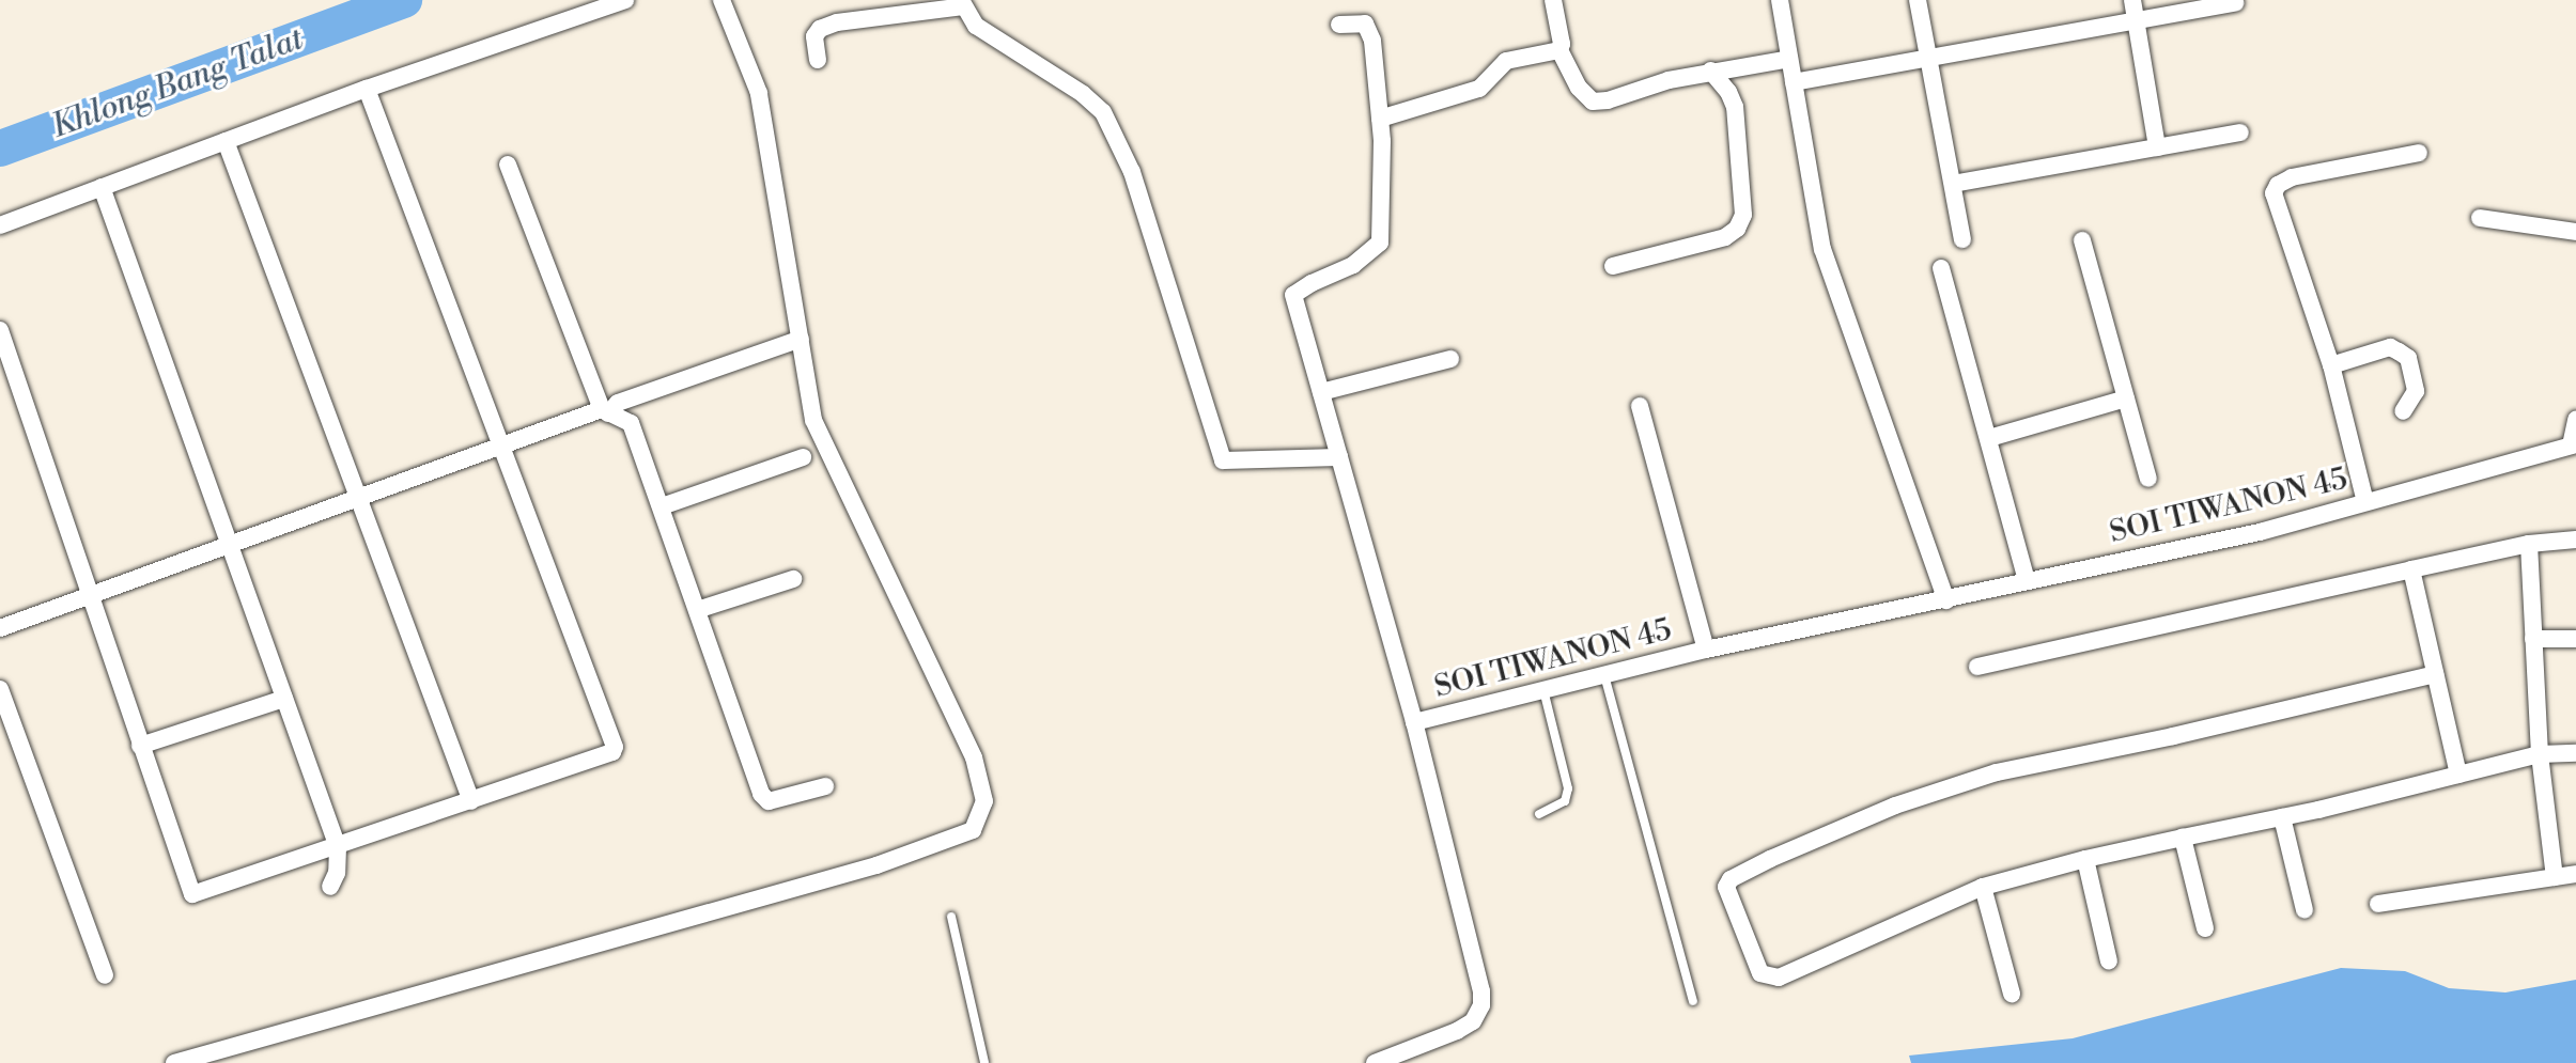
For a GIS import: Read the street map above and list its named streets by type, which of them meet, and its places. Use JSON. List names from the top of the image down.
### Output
{
  "streets": {
    "street": ["SOI TIWANON 45"]
  },
  "water": ["Khlong Bang Talat"]
}
